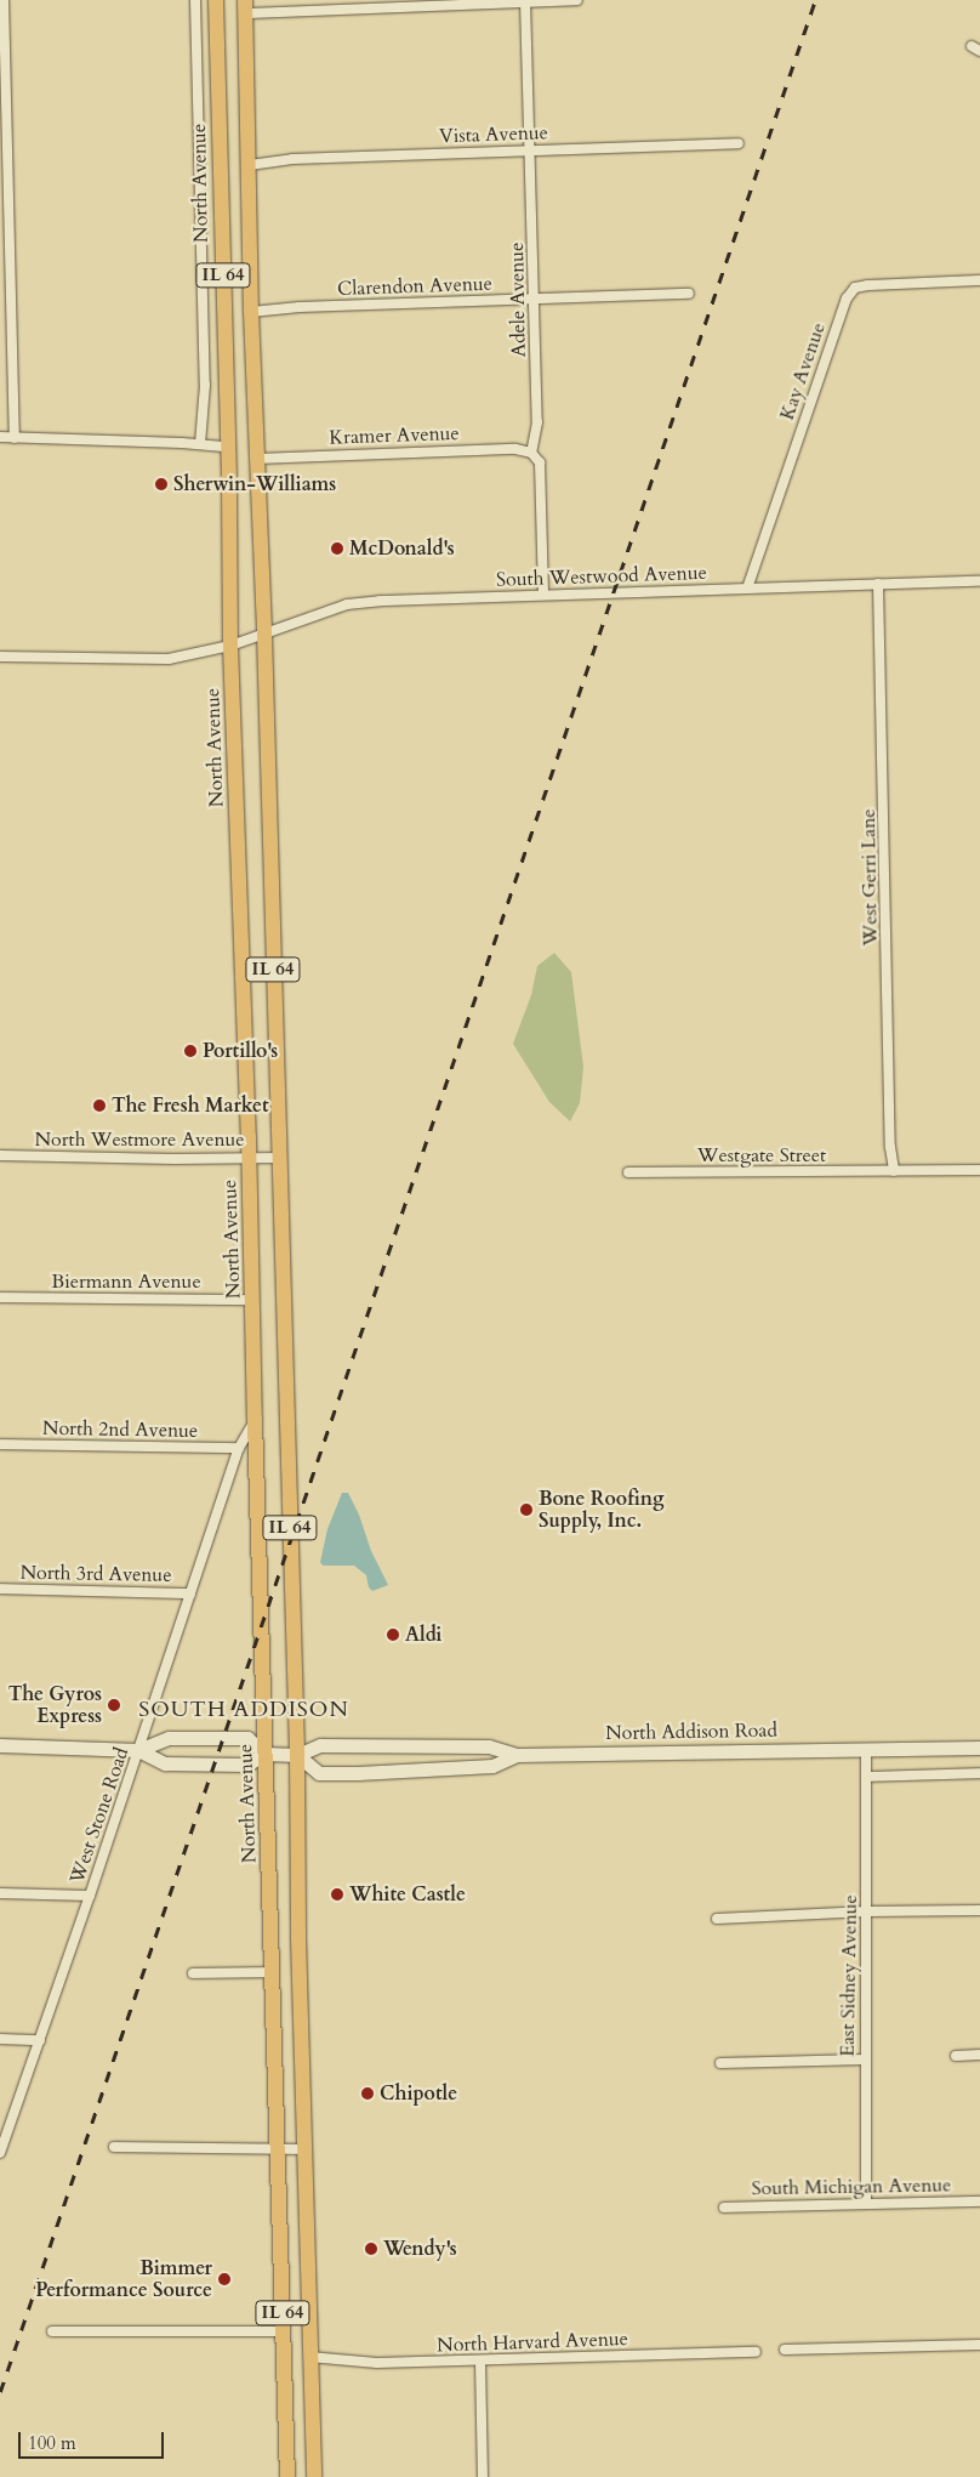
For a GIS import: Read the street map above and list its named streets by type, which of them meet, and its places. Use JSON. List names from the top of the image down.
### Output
{
  "streets": {
    "main road": ["North Avenue", "IL 64"],
    "street": [
      "Vista Avenue",
      "Clarendon Avenue",
      "Adele Avenue",
      "Kay Avenue",
      "Kramer Avenue",
      "South Westwood Avenue",
      "West Gerri Lane",
      "North Westmore Avenue",
      "Westgate Street",
      "Biermann Avenue",
      "North 2nd Avenue",
      "North 3rd Avenue",
      "North Addison Road",
      "West Stone Road",
      "East Sidney Avenue",
      "South Michigan Avenue",
      "North Harvard Avenue"
    ]
  },
  "crossings": [
    ["Vista Avenue", "IL 64"],
    ["Vista Avenue", "Adele Avenue"],
    ["North Avenue", "South Westwood Avenue"],
    ["North Avenue", "North Westmore Avenue"],
    ["North Avenue", "Biermann Avenue"],
    ["North Avenue", "North Addison Road"],
    ["North Avenue", "West Stone Road"],
    ["IL 64", "Clarendon Avenue"],
    ["IL 64", "Kramer Avenue"],
    ["IL 64", "South Westwood Avenue"],
    ["IL 64", "North Westmore Avenue"],
    ["IL 64", "North Addison Road"],
    ["IL 64", "North Harvard Avenue"],
    ["Clarendon Avenue", "Adele Avenue"],
    ["Adele Avenue", "Kramer Avenue"],
    ["Kay Avenue", "South Westwood Avenue"],
    ["South Westwood Avenue", "West Gerri Lane"],
    ["West Gerri Lane", "Westgate Street"],
    ["North 2nd Avenue", "West Stone Road"],
    ["North 3rd Avenue", "West Stone Road"],
    ["North Addison Road", "West Stone Road"],
    ["North Addison Road", "East Sidney Avenue"],
    ["East Sidney Avenue", "South Michigan Avenue"]
  ],
  "districts": ["SOUTH ADDISON"],
  "places": [
    "Sherwin-Williams",
    "McDonald's",
    "Portillo's",
    "The Fresh Market",
    "Bone Roofing Supply, Inc.",
    "Aldi",
    "The Gyros Express",
    "White Castle",
    "Chipotle",
    "Wendy's",
    "Bimmer Performance Source"
  ],
  "scale_bar": "100 m"
}
